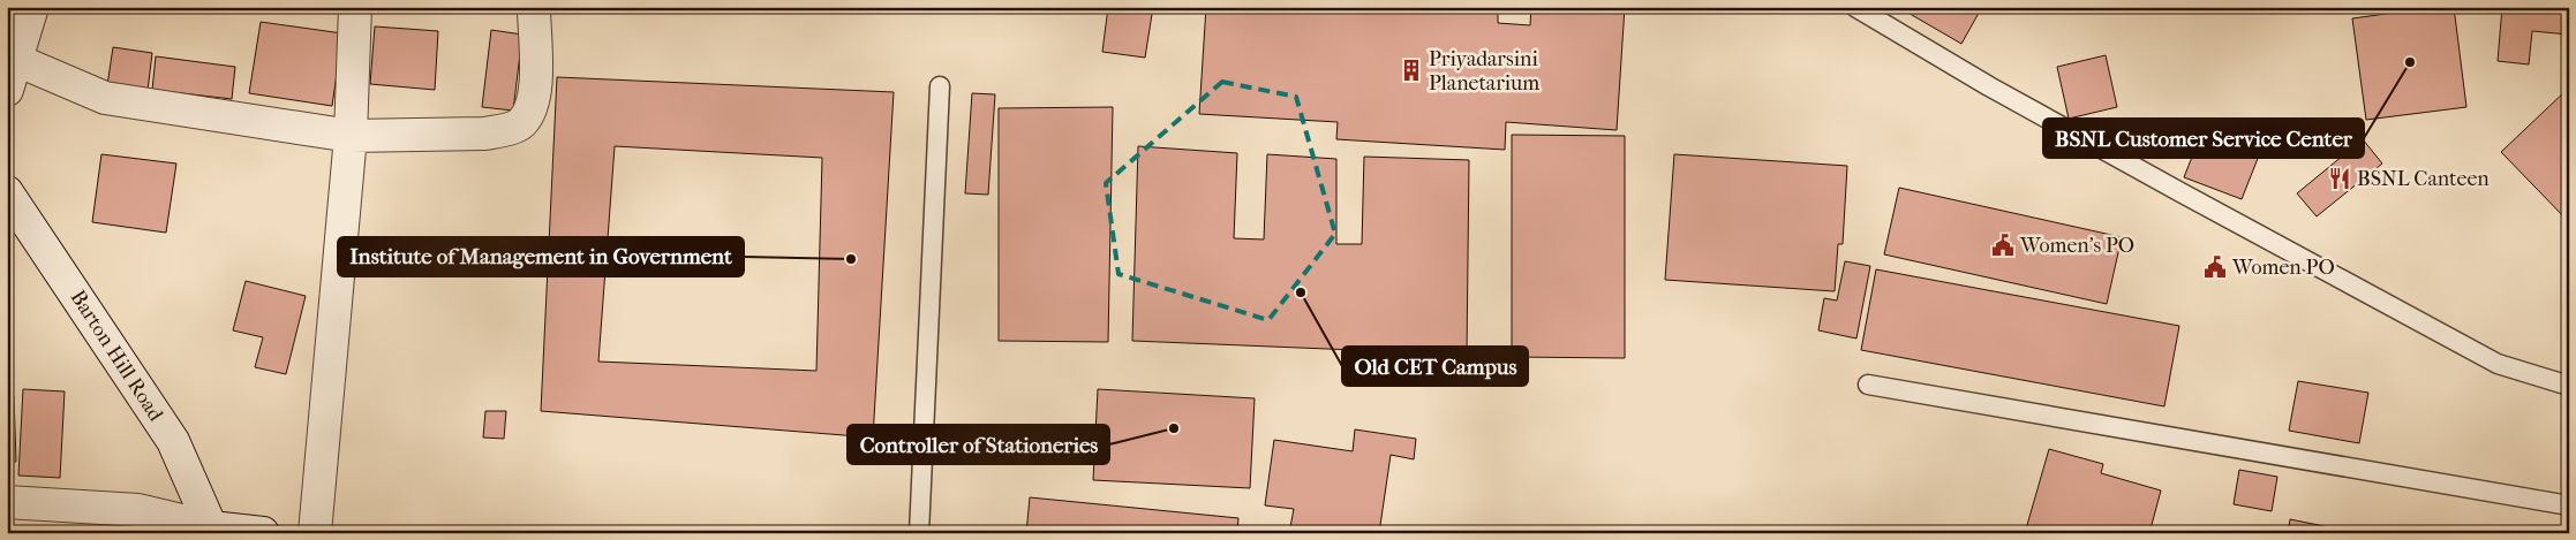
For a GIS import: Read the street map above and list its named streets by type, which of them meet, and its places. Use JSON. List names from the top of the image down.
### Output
{
  "streets": {
    "street": ["Barton Hill Road"]
  },
  "places": {
    "other": [
      "BSNL Customer Service Center",
      "Institute of Management in Government",
      "Old CET Campus",
      "Controller of Stationeries"
    ],
    "building": ["Priyadarsini Planetarium"],
    "restaurant": ["BSNL Canteen"],
    "public building": ["Women's PO", "Women PO"]
  }
}
